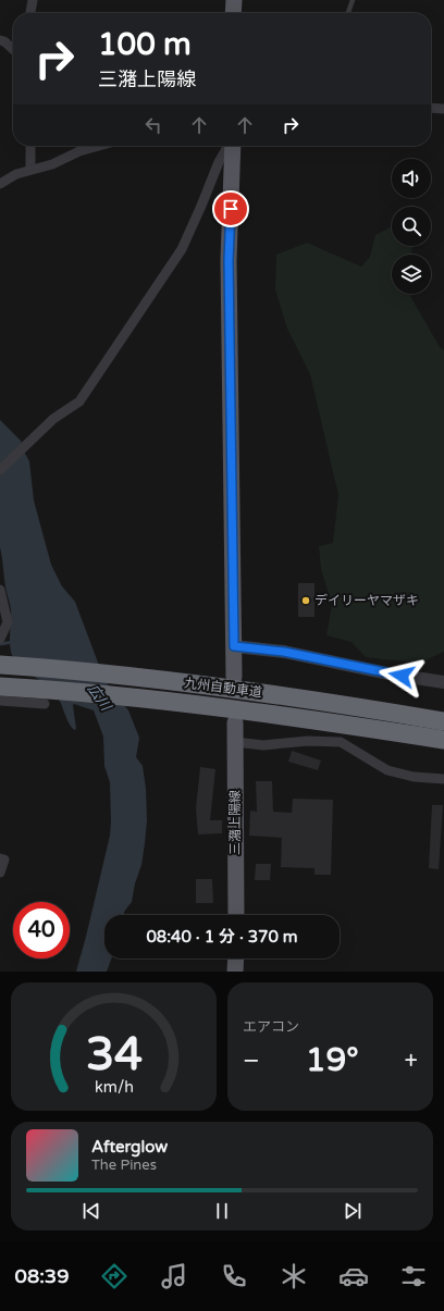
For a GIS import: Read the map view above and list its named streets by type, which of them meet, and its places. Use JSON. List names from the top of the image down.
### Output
{
  "streets": {
    "highway": ["九州自動車道"],
    "main road": ["三潴上陽線"]
  },
  "water": ["広川"],
  "places": ["デイリーヤマザキ"],
  "page": {
    "turn": ["100 m", "三潴上陽線"],
    "limit": "40",
    "trip": "08:40 · 1 分 · 370 m",
    "tile": "エアコン",
    "heat": ["−", "19°", "+"],
    "song": ["Afterglow", "The Pines"],
    "tabs": "08:39",
    "gauge": ["34", "km/h"]
  }
}
